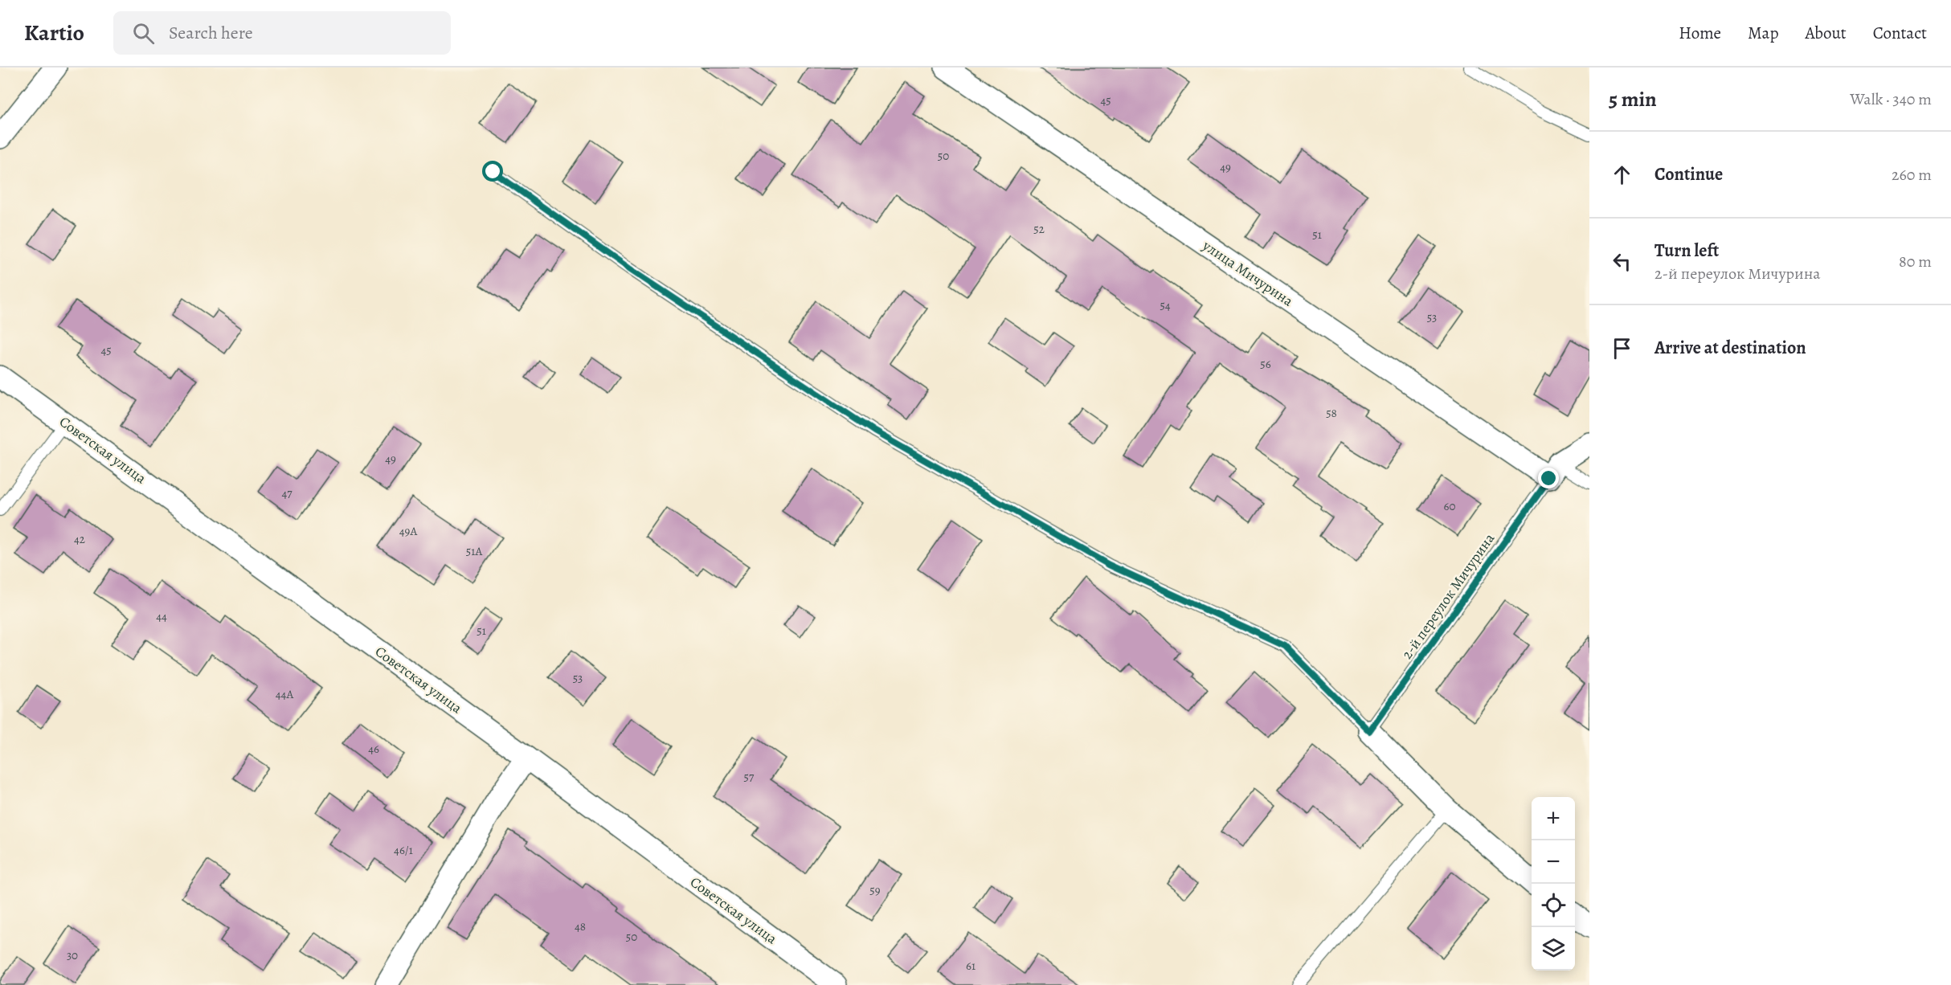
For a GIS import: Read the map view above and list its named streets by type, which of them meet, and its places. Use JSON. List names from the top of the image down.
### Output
{
  "streets": {
    "street": ["улица Мичурина", "Советская улица"],
    "lane": ["2-й переулок Мичурина"]
  },
  "crossings": [
    ["улица Мичурина", "2-й переулок Мичурина"]
  ],
  "house_numbers": [
    "45",
    "50",
    "49",
    "52",
    "51",
    "54",
    "53",
    "45",
    "56",
    "58",
    "49",
    "47",
    "60",
    "49А",
    "42",
    "51А",
    "44",
    "51",
    "53",
    "44А",
    "46",
    "57",
    "46/1",
    "59",
    "48",
    "50",
    "30",
    "61"
  ],
  "page": {
    "header": "Kartio",
    "search": "Search here",
    "nav": [
      "Home",
      "Map",
      "About",
      "Contact"
    ],
    "heading": ["5 min", "Walk · 340 m"],
    "list": [
      ["Continue", "260 m"],
      ["Turn left", "2-й переулок Мичурина", "80 m"],
      "Arrive at destination"
    ],
    "map_buttons": ["+", "−"]
  }
}
